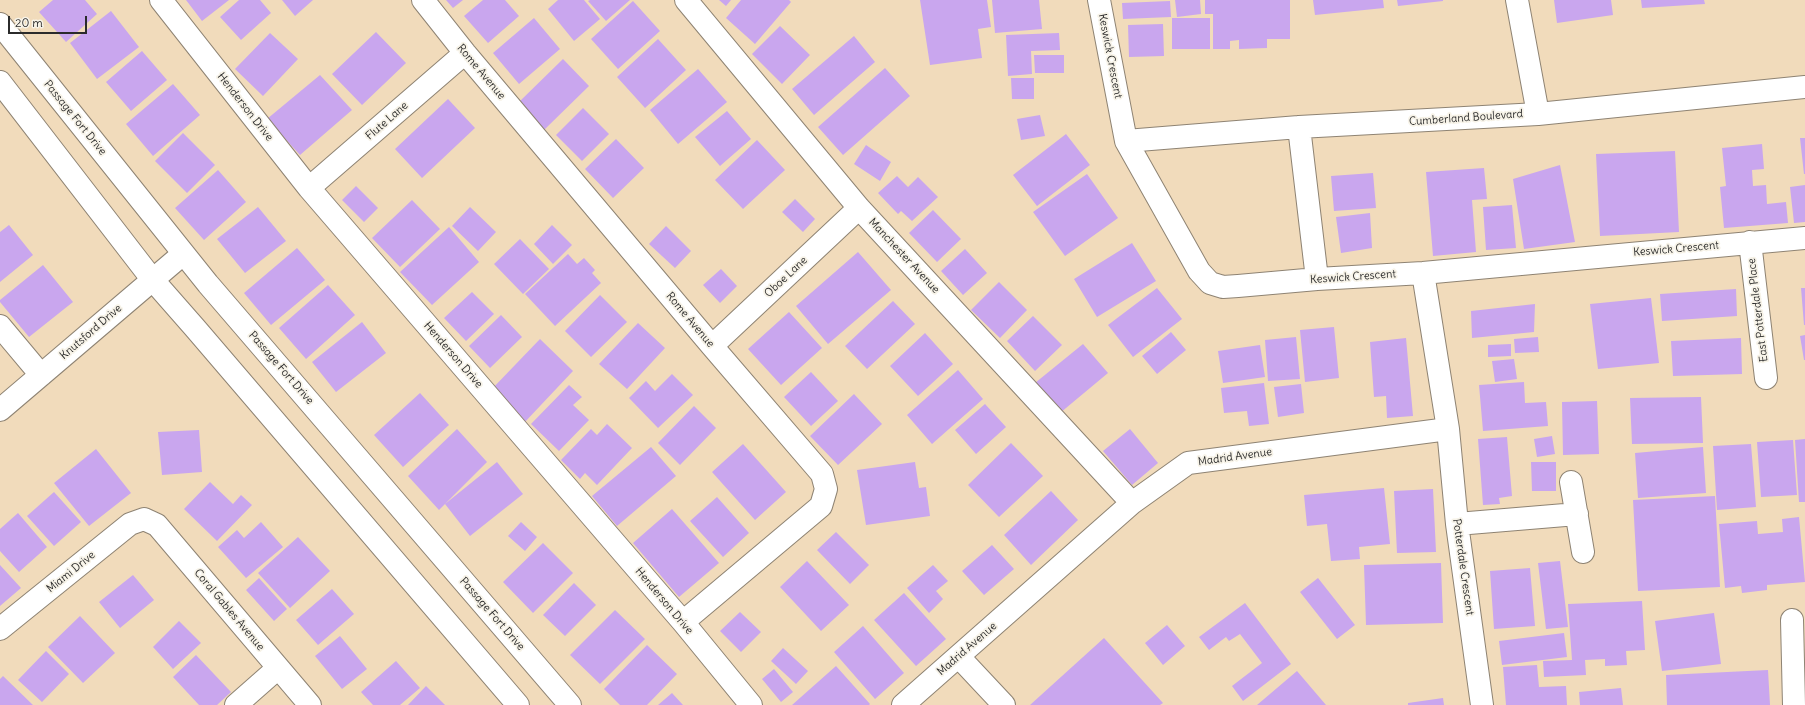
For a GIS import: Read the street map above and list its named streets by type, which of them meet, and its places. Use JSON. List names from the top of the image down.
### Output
{
  "streets": {
    "street": [
      "Keswick Crescent",
      "Rome Avenue",
      "Henderson Drive",
      "Passage Fort Drive",
      "Cumberland Boulevard",
      "Flute Lane",
      "Manchester Avenue",
      "Oboe Lane",
      "East Potterdale Place",
      "Knutsford Drive",
      "Madrid Avenue",
      "Potterdale Crescent",
      "Miami Drive",
      "Coral Gables Avenue"
    ]
  },
  "crossings": [
    ["Keswick Crescent", "Cumberland Boulevard"],
    ["Keswick Crescent", "East Potterdale Place"],
    ["Rome Avenue", "Henderson Drive"],
    ["Rome Avenue", "Flute Lane"],
    ["Rome Avenue", "Oboe Lane"],
    ["Henderson Drive", "Flute Lane"],
    ["Passage Fort Drive", "Knutsford Drive"],
    ["Manchester Avenue", "Oboe Lane"],
    ["Manchester Avenue", "Madrid Avenue"],
    ["Madrid Avenue", "Potterdale Crescent"],
    ["Miami Drive", "Coral Gables Avenue"]
  ],
  "scale_bar": "20 m"
}
